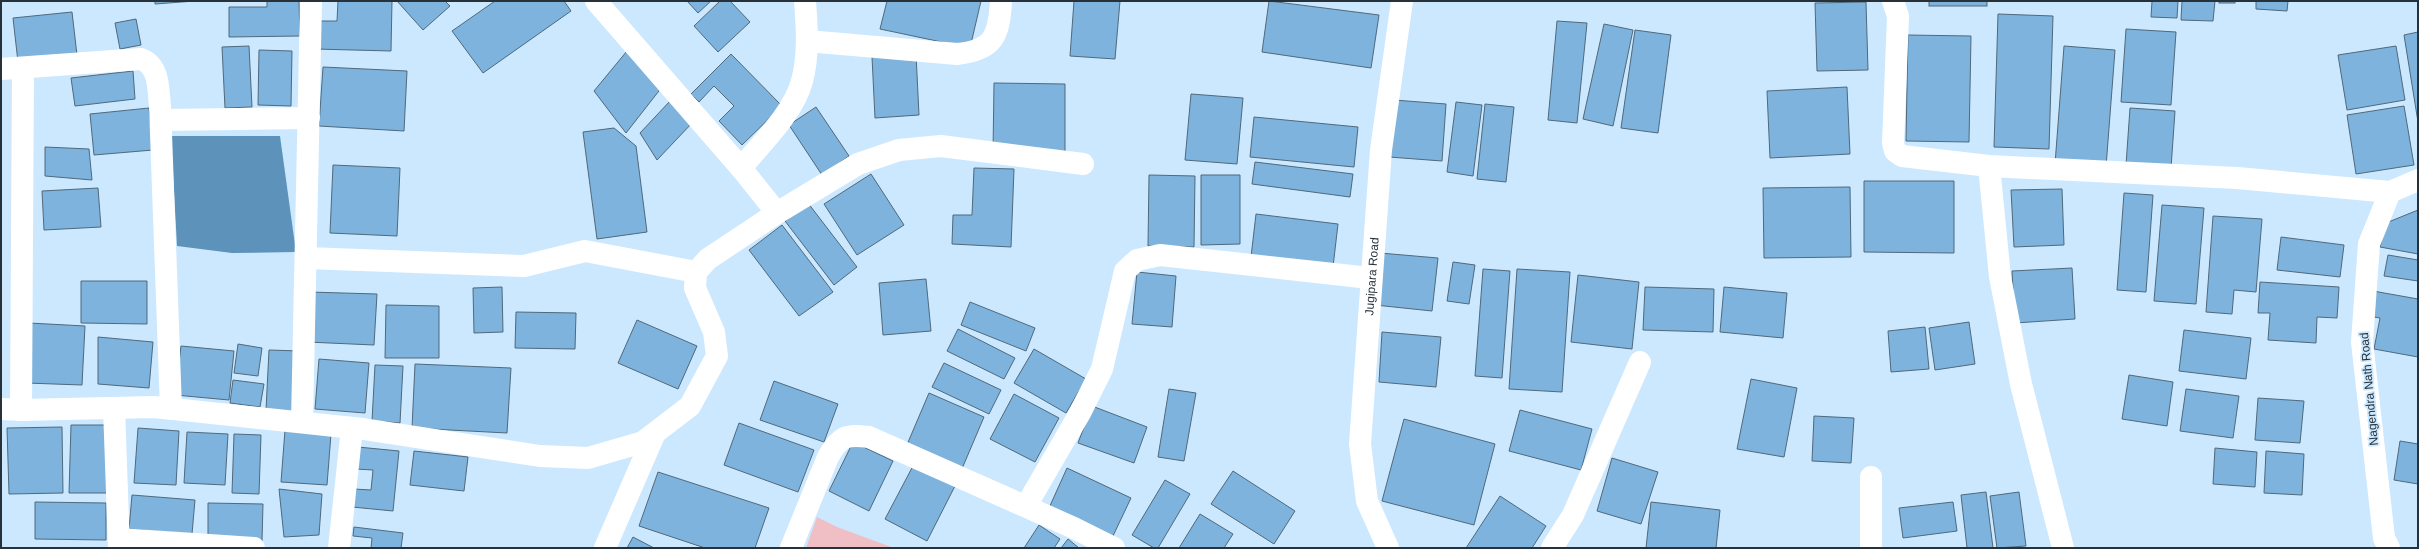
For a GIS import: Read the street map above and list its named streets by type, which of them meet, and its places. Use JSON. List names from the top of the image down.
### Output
{
  "streets": {
    "street": ["Jugipara Road", "Nagendra Nath Road"]
  }
}
